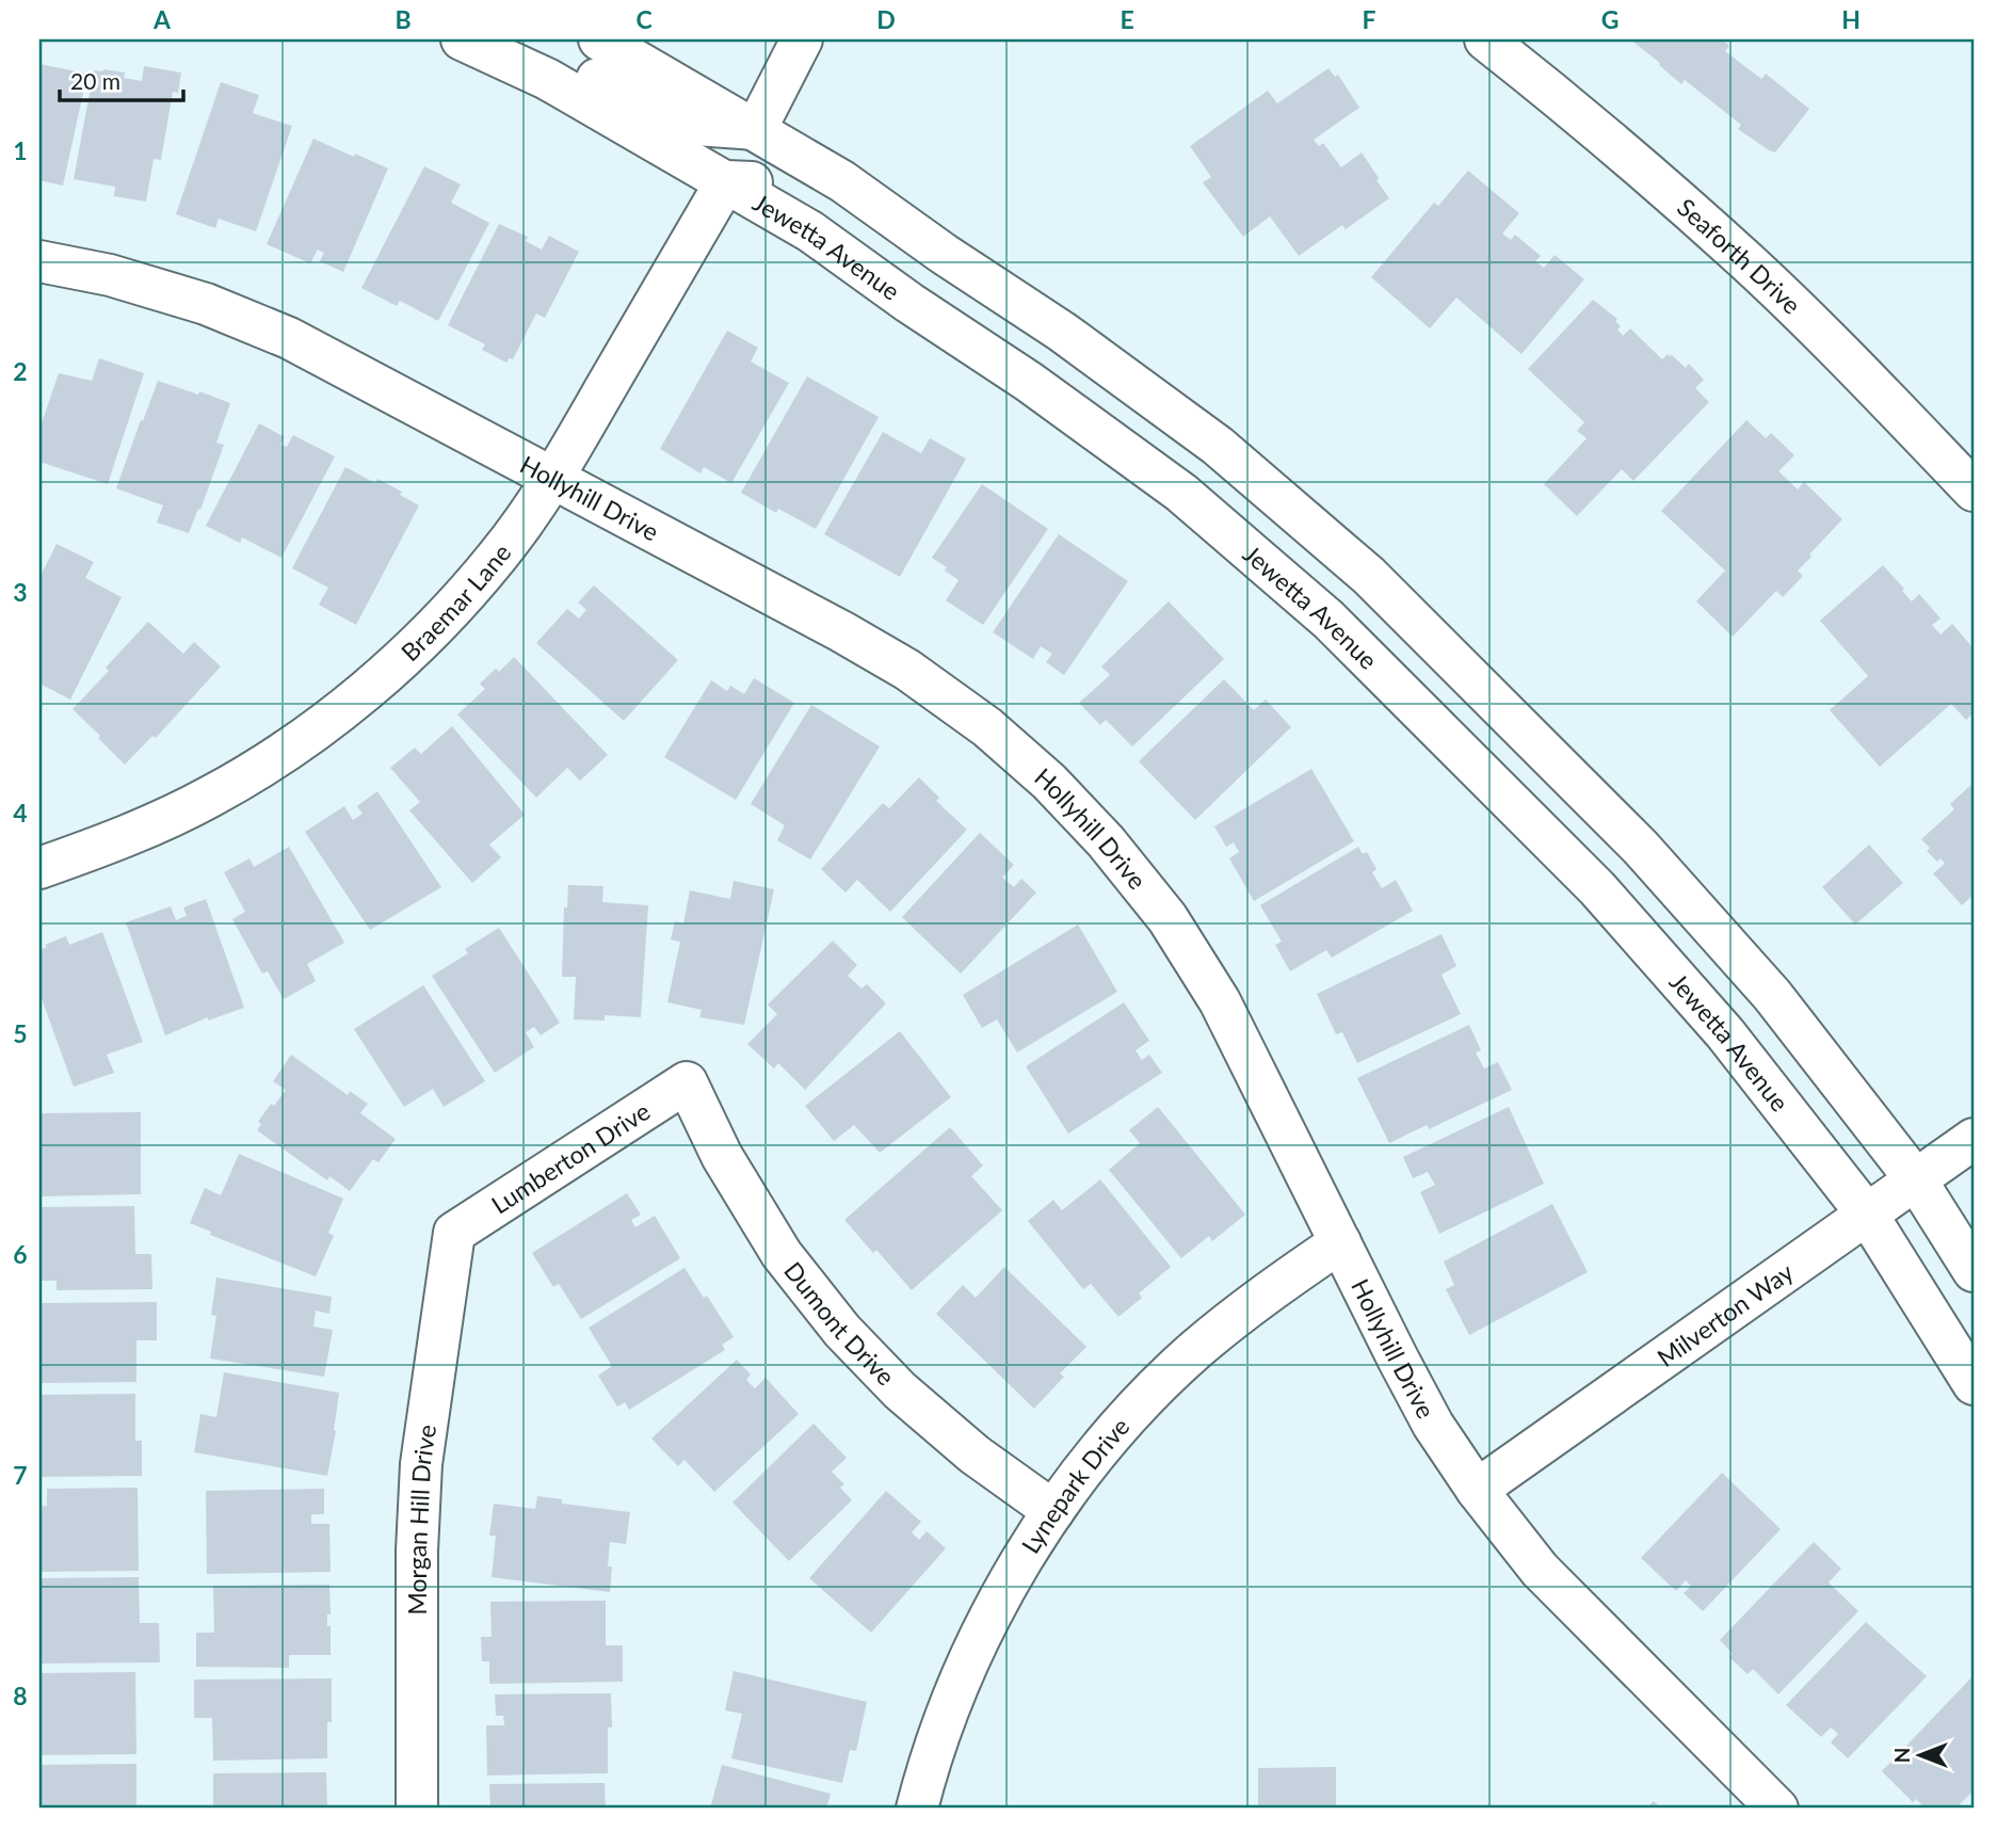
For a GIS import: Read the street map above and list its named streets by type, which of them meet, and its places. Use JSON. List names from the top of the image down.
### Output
{
  "streets": {
    "street": [
      "Jewetta Avenue",
      "Seaforth Drive",
      "Hollyhill Drive",
      "Braemar Lane",
      "Lumberton Drive",
      "Milverton Way",
      "Dumont Drive",
      "Lynepark Drive",
      "Morgan Hill Drive"
    ]
  },
  "crossings": [
    ["Jewetta Avenue", "Braemar Lane"],
    ["Jewetta Avenue", "Milverton Way"],
    ["Hollyhill Drive", "Braemar Lane"],
    ["Hollyhill Drive", "Milverton Way"],
    ["Hollyhill Drive", "Lynepark Drive"],
    ["Lumberton Drive", "Dumont Drive"],
    ["Lumberton Drive", "Morgan Hill Drive"],
    ["Dumont Drive", "Lynepark Drive"]
  ],
  "scale_bar": "20 m",
  "north": "left",
  "grid": {
    "columns": [
      "A",
      "B",
      "C",
      "D",
      "E",
      "F",
      "G",
      "H"
    ],
    "rows": [
      "1",
      "2",
      "3",
      "4",
      "5",
      "6",
      "7",
      "8"
    ]
  }
}
